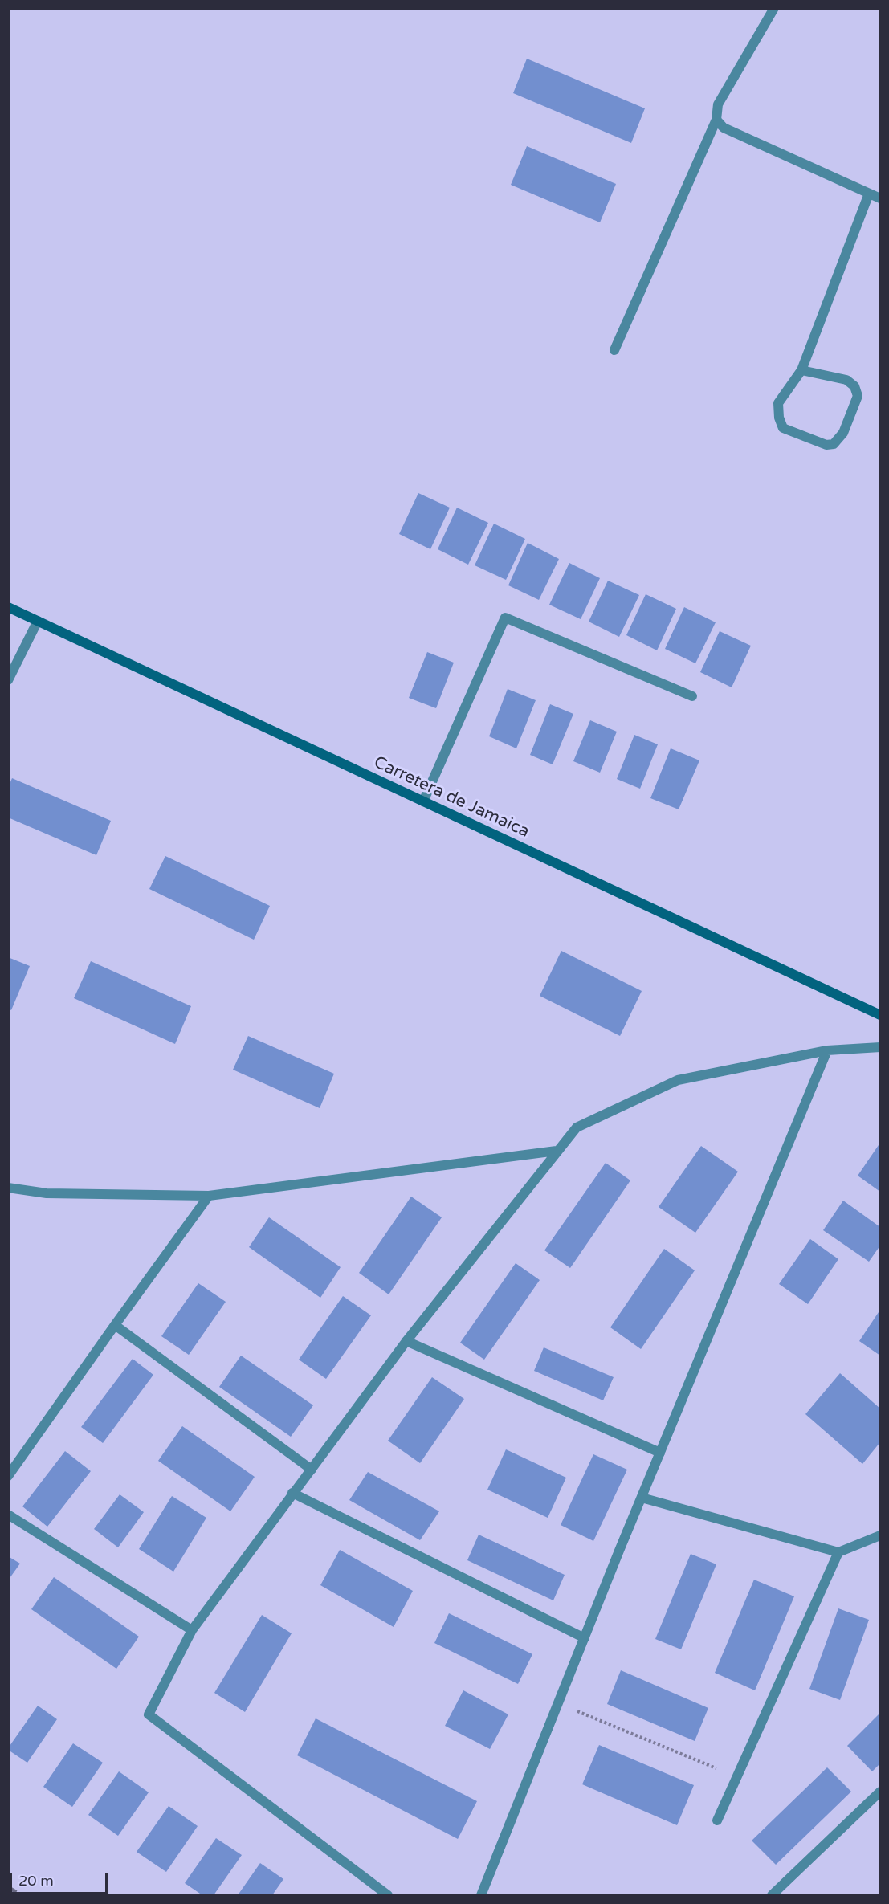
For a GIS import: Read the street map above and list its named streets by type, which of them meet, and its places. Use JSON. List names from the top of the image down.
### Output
{
  "streets": {
    "main road": ["Carretera de Jamaica"]
  },
  "scale_bar": "20 m"
}
